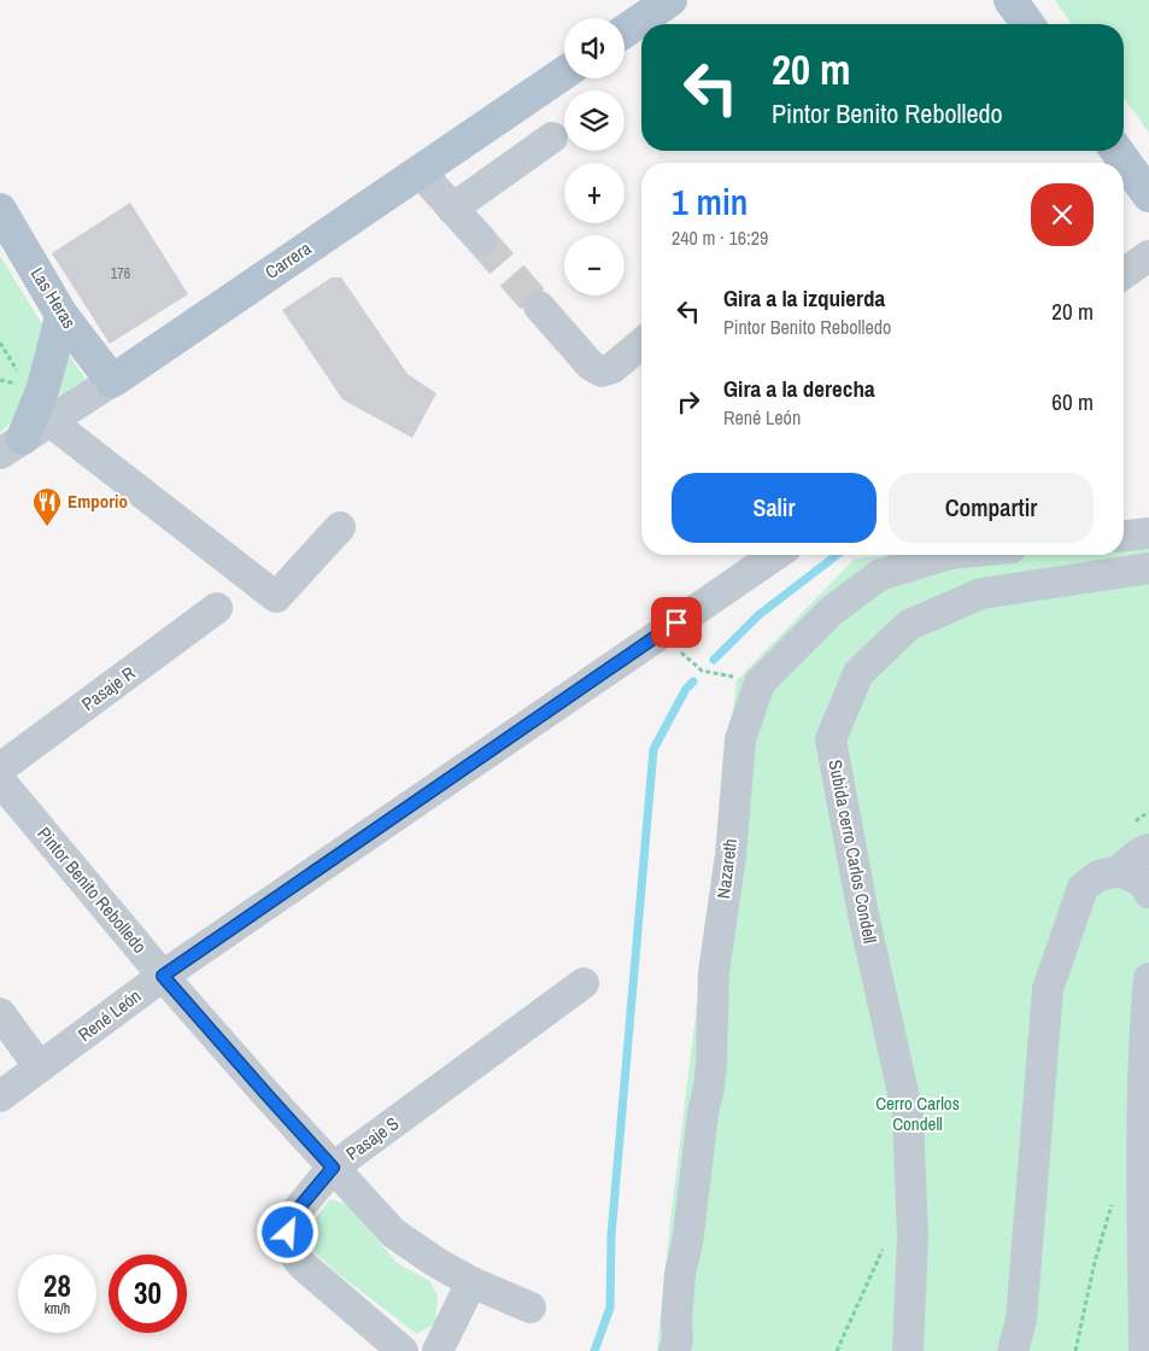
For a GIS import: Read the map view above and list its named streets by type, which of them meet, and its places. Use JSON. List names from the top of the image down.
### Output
{
  "streets": {
    "main road": ["Carrera", "Las Heras"],
    "street": [
      "Pasaje R",
      "Subida cerro Carlos Condell",
      "Nazareth",
      "Pintor Benito Rebolledo",
      "René León",
      "Pasaje S"
    ]
  },
  "crossings": [
    ["Carrera", "Las Heras"],
    ["Pintor Benito Rebolledo", "René León"],
    ["Pintor Benito Rebolledo", "Pasaje S"]
  ],
  "parks": ["Cerro Carlos Condell"],
  "places": {
    "restaurant": ["Emporio"]
  },
  "house_numbers": ["176"],
  "page": {
    "map_buttons": ["+", "−"],
    "turn": ["20 m", "Pintor Benito Rebolledo"],
    "heading": ["1 min", "240 m · 16:29"],
    "list": [
      {
        "name": "Gira a la izquierda",
        "note": "Pintor Benito Rebolledo",
        "value": "20 m"
      },
      {
        "name": "Gira a la derecha",
        "note": "René León",
        "value": "60 m"
      }
    ],
    "buttons": ["Salir", "Compartir"],
    "speed": "28 km/h",
    "limit": "30"
  }
}
